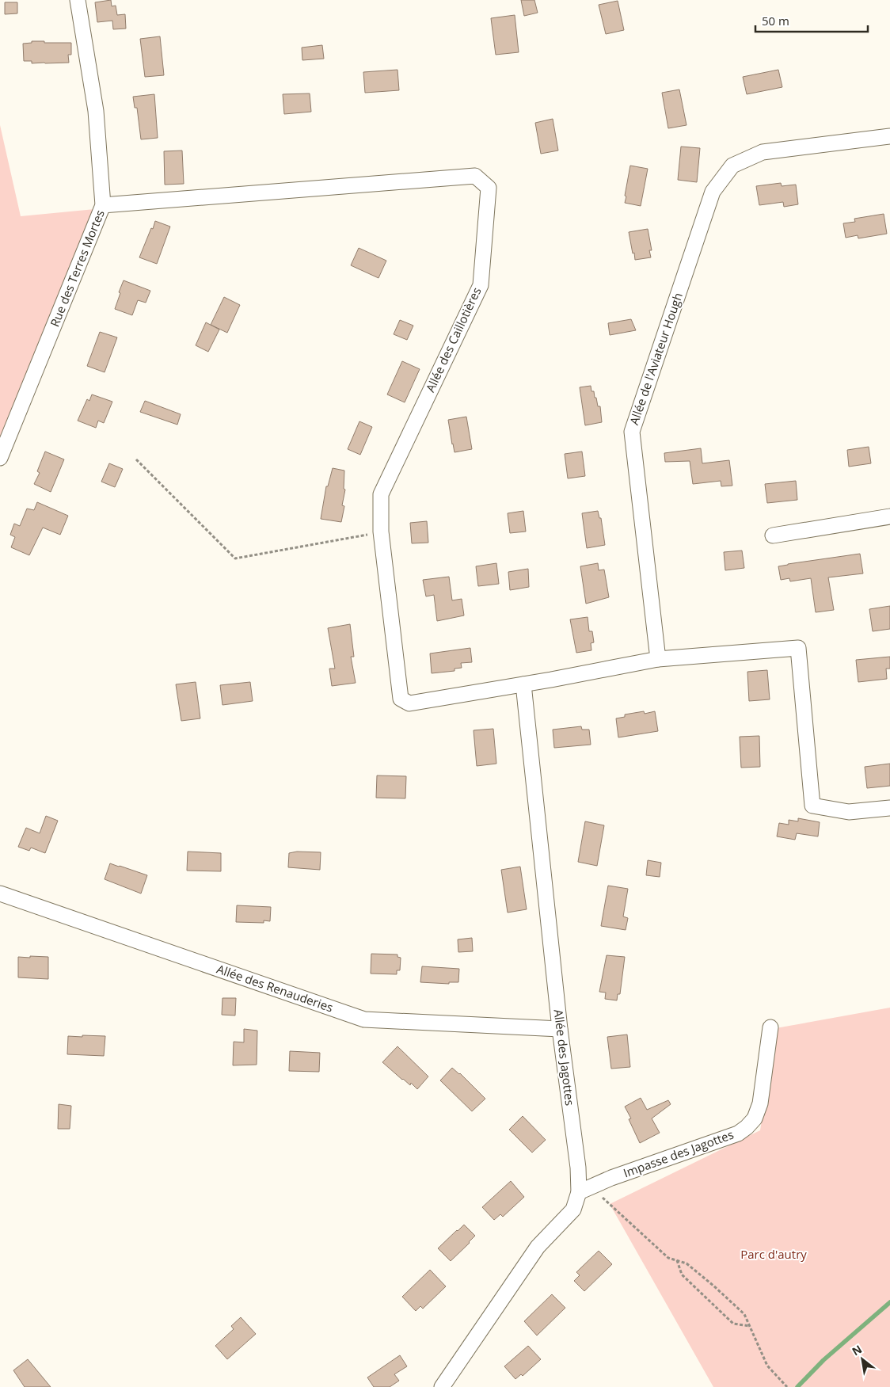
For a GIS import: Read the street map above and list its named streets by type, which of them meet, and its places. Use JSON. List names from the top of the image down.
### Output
{
  "streets": {
    "street": [
      "Rue des Terres Mortes",
      "Allée des Caillotières",
      "Allée de l'Aviateur Hough",
      "Allée des Renauderies",
      "Allée des Jagottes",
      "Impasse des Jagottes"
    ]
  },
  "crossings": [
    ["Rue des Terres Mortes", "Allée des Caillotières"],
    ["Allée des Caillotières", "Allée des Jagottes"],
    ["Allée des Renauderies", "Allée des Jagottes"],
    ["Allée des Jagottes", "Impasse des Jagottes"]
  ],
  "parks": ["Parc d'autry"],
  "scale_bar": "50 m",
  "north": "top left"
}
